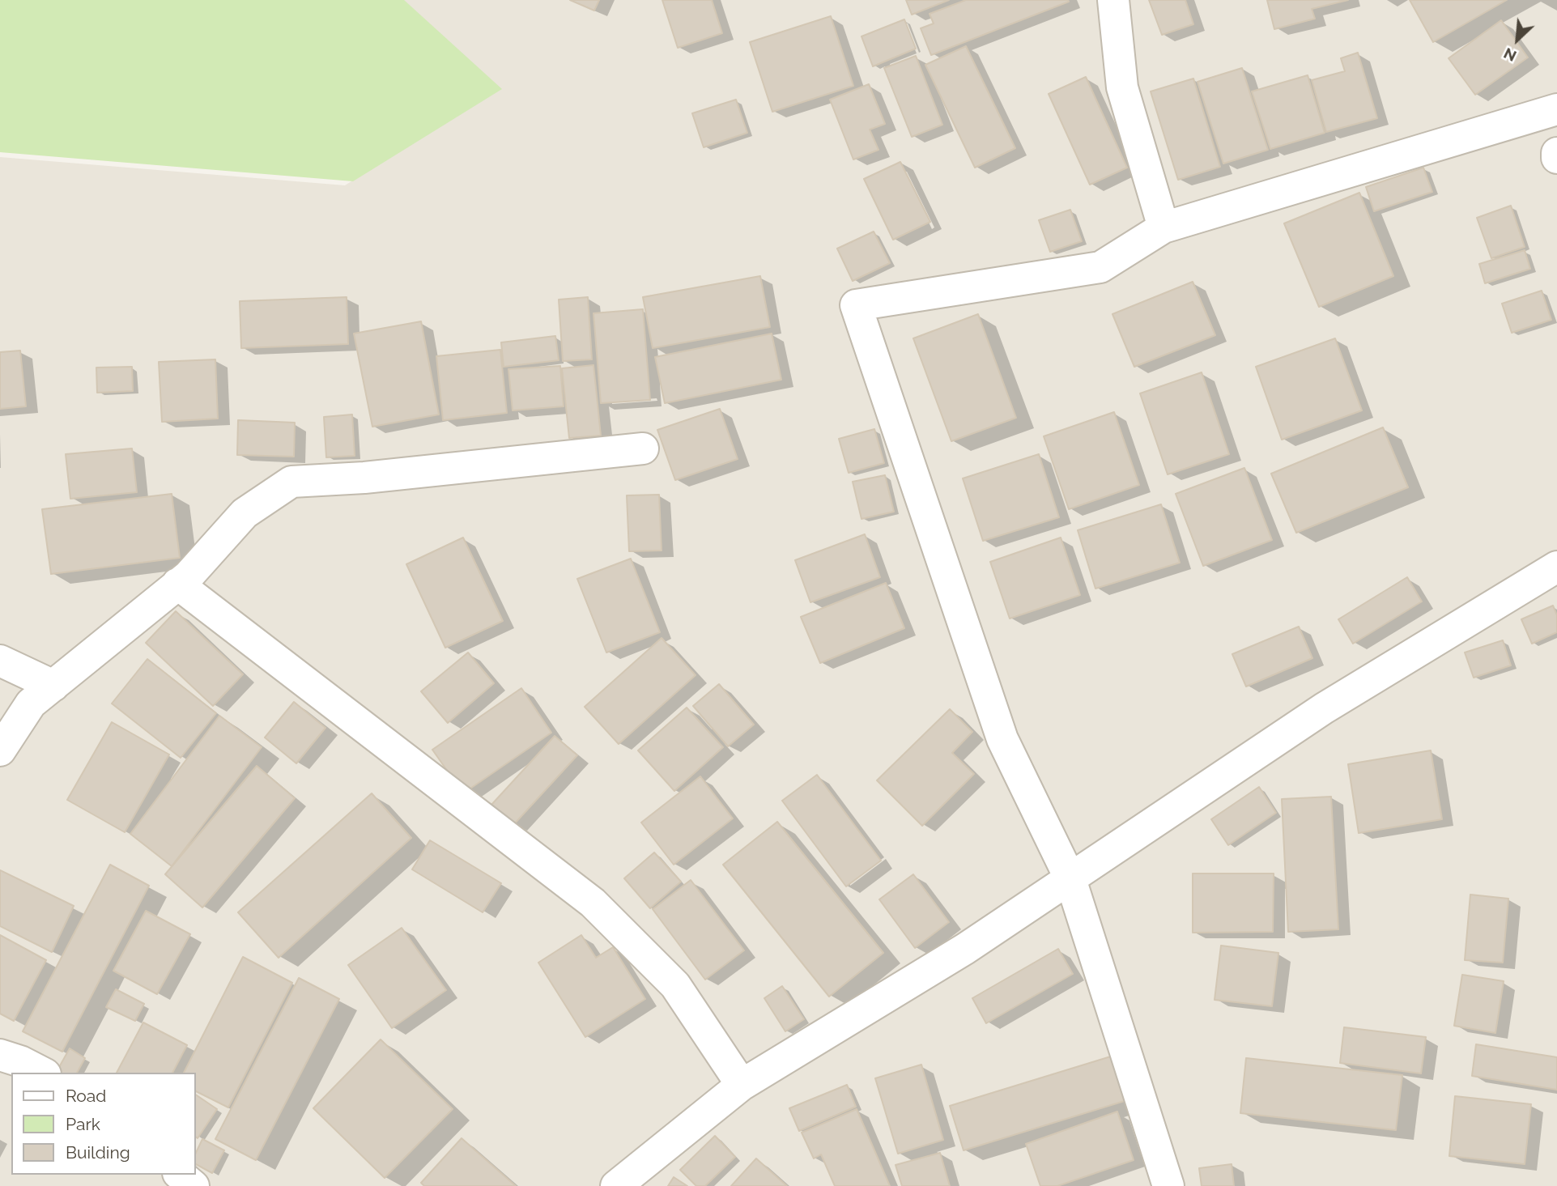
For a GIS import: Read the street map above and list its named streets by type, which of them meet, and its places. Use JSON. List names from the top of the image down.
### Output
{
  "legend": ["Road", "Park", "Building"],
  "north": "bottom left"
}
